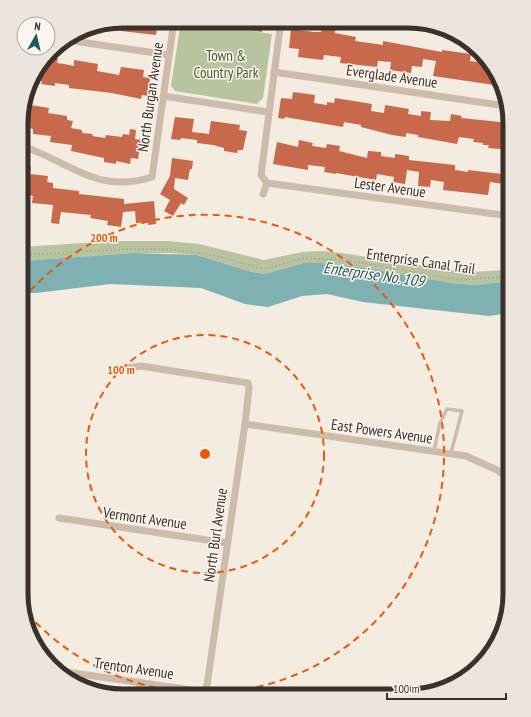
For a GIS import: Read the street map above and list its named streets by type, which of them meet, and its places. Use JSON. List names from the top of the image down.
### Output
{
  "streets": {
    "street": [
      "Everglade Avenue",
      "North Burgan Avenue",
      "Lester Avenue",
      "East Powers Avenue",
      "Vermont Avenue",
      "North Burl Avenue",
      "Trenton Avenue"
    ],
    "path": ["Enterprise Canal Trail"]
  },
  "crossings": [
    ["East Powers Avenue", "North Burl Avenue"],
    ["Vermont Avenue", "North Burl Avenue"]
  ],
  "water": ["Enterprise No. 109"],
  "parks": ["Town & Country Park"],
  "scale_bar": "100 m",
  "north": "top",
  "rings": ["200 m", "100 m"]
}
